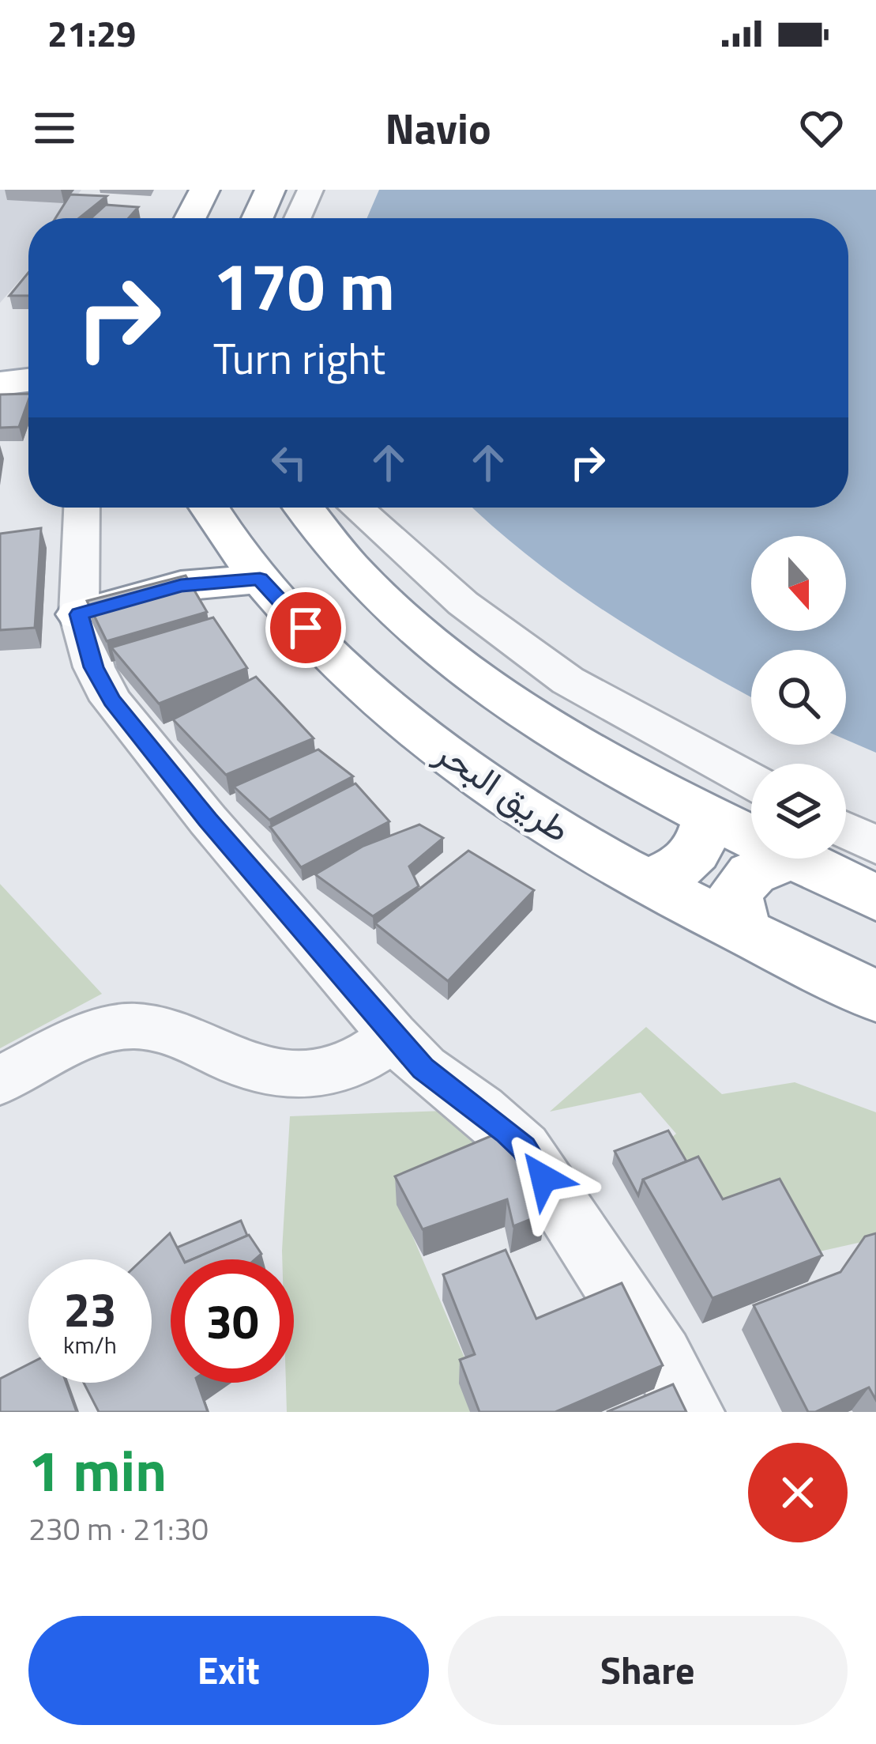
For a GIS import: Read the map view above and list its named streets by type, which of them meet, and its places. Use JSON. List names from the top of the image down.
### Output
{
  "streets": {
    "main road": ["طريق البحر"]
  },
  "north": "bottom",
  "page": {
    "status": "21:29",
    "header": "Navio",
    "turn": ["170 m", "Turn right"],
    "speed": "23 km/h",
    "limit": "30",
    "heading": ["1 min", "230 m · 21:30"],
    "buttons": ["Exit", "Share"]
  }
}
